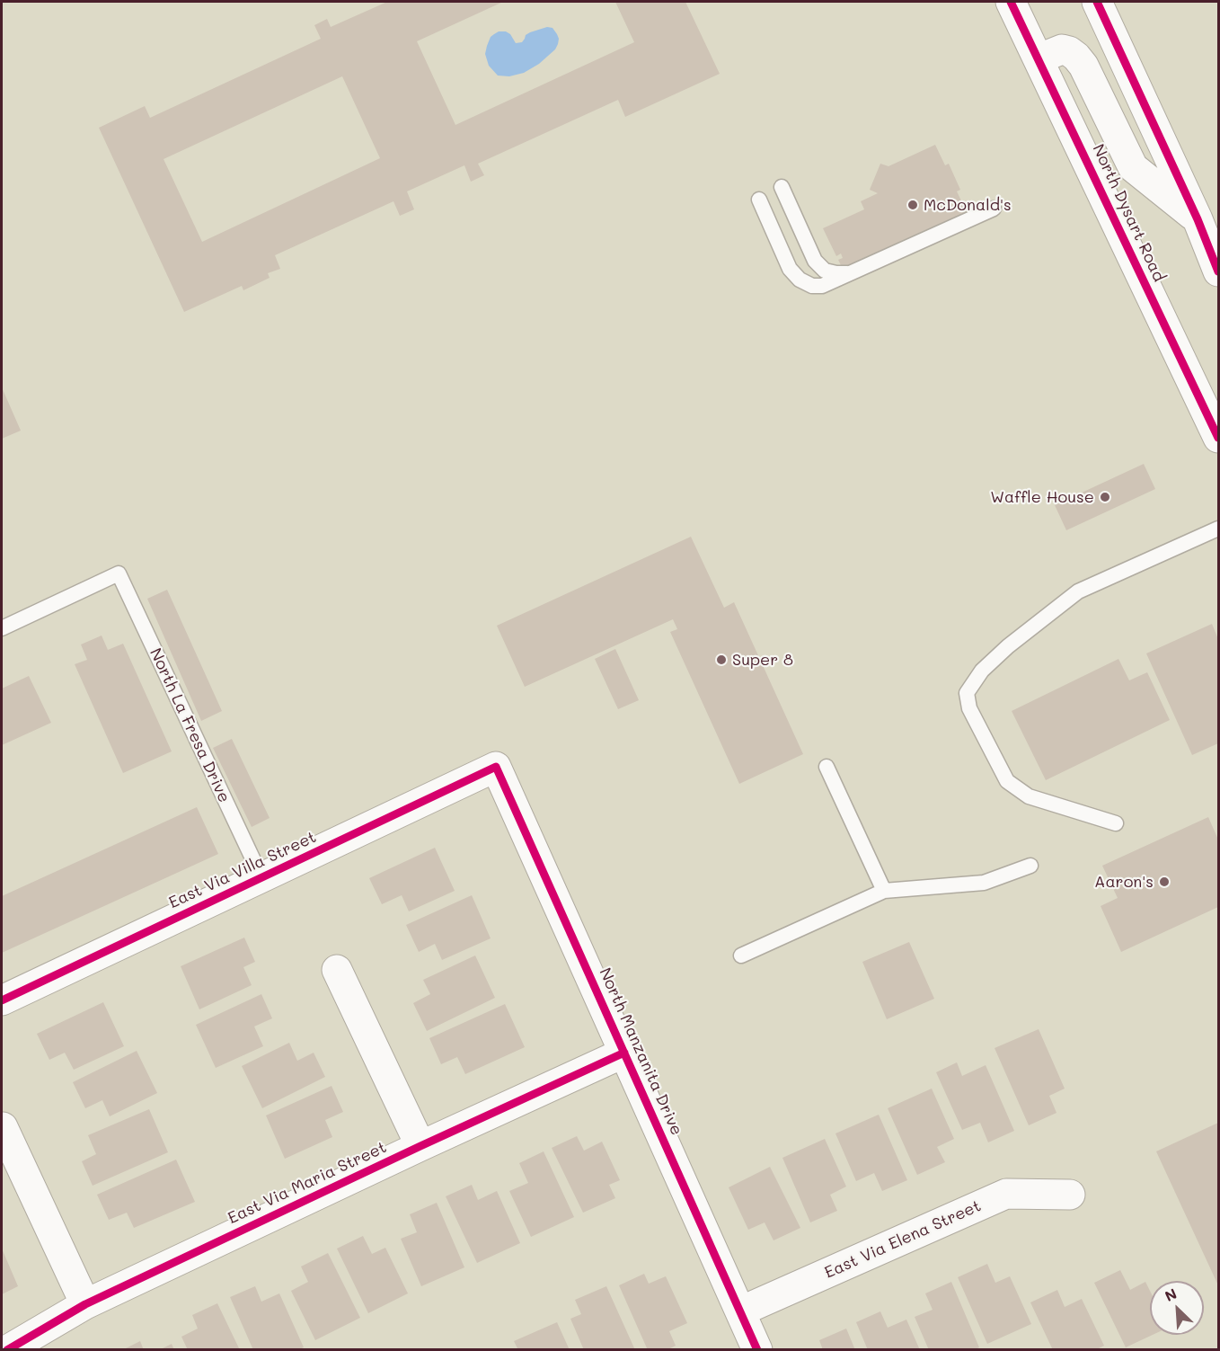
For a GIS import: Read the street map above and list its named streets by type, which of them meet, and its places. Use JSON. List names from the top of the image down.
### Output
{
  "streets": {
    "street": [
      "North Dysart Road",
      "East Via Villa Street",
      "North Manzanita Drive",
      "East Via Maria Street",
      "East Via Elena Street"
    ],
    "lane": ["North La Fresa Drive"]
  },
  "crossings": [
    ["North La Fresa Drive", "East Via Villa Street"],
    ["East Via Villa Street", "North Manzanita Drive"],
    ["North Manzanita Drive", "East Via Maria Street"],
    ["North Manzanita Drive", "East Via Elena Street"]
  ],
  "places": [
    "McDonald's",
    "Waffle House",
    "Super 8",
    "Aaron's"
  ],
  "north": "top left"
}
